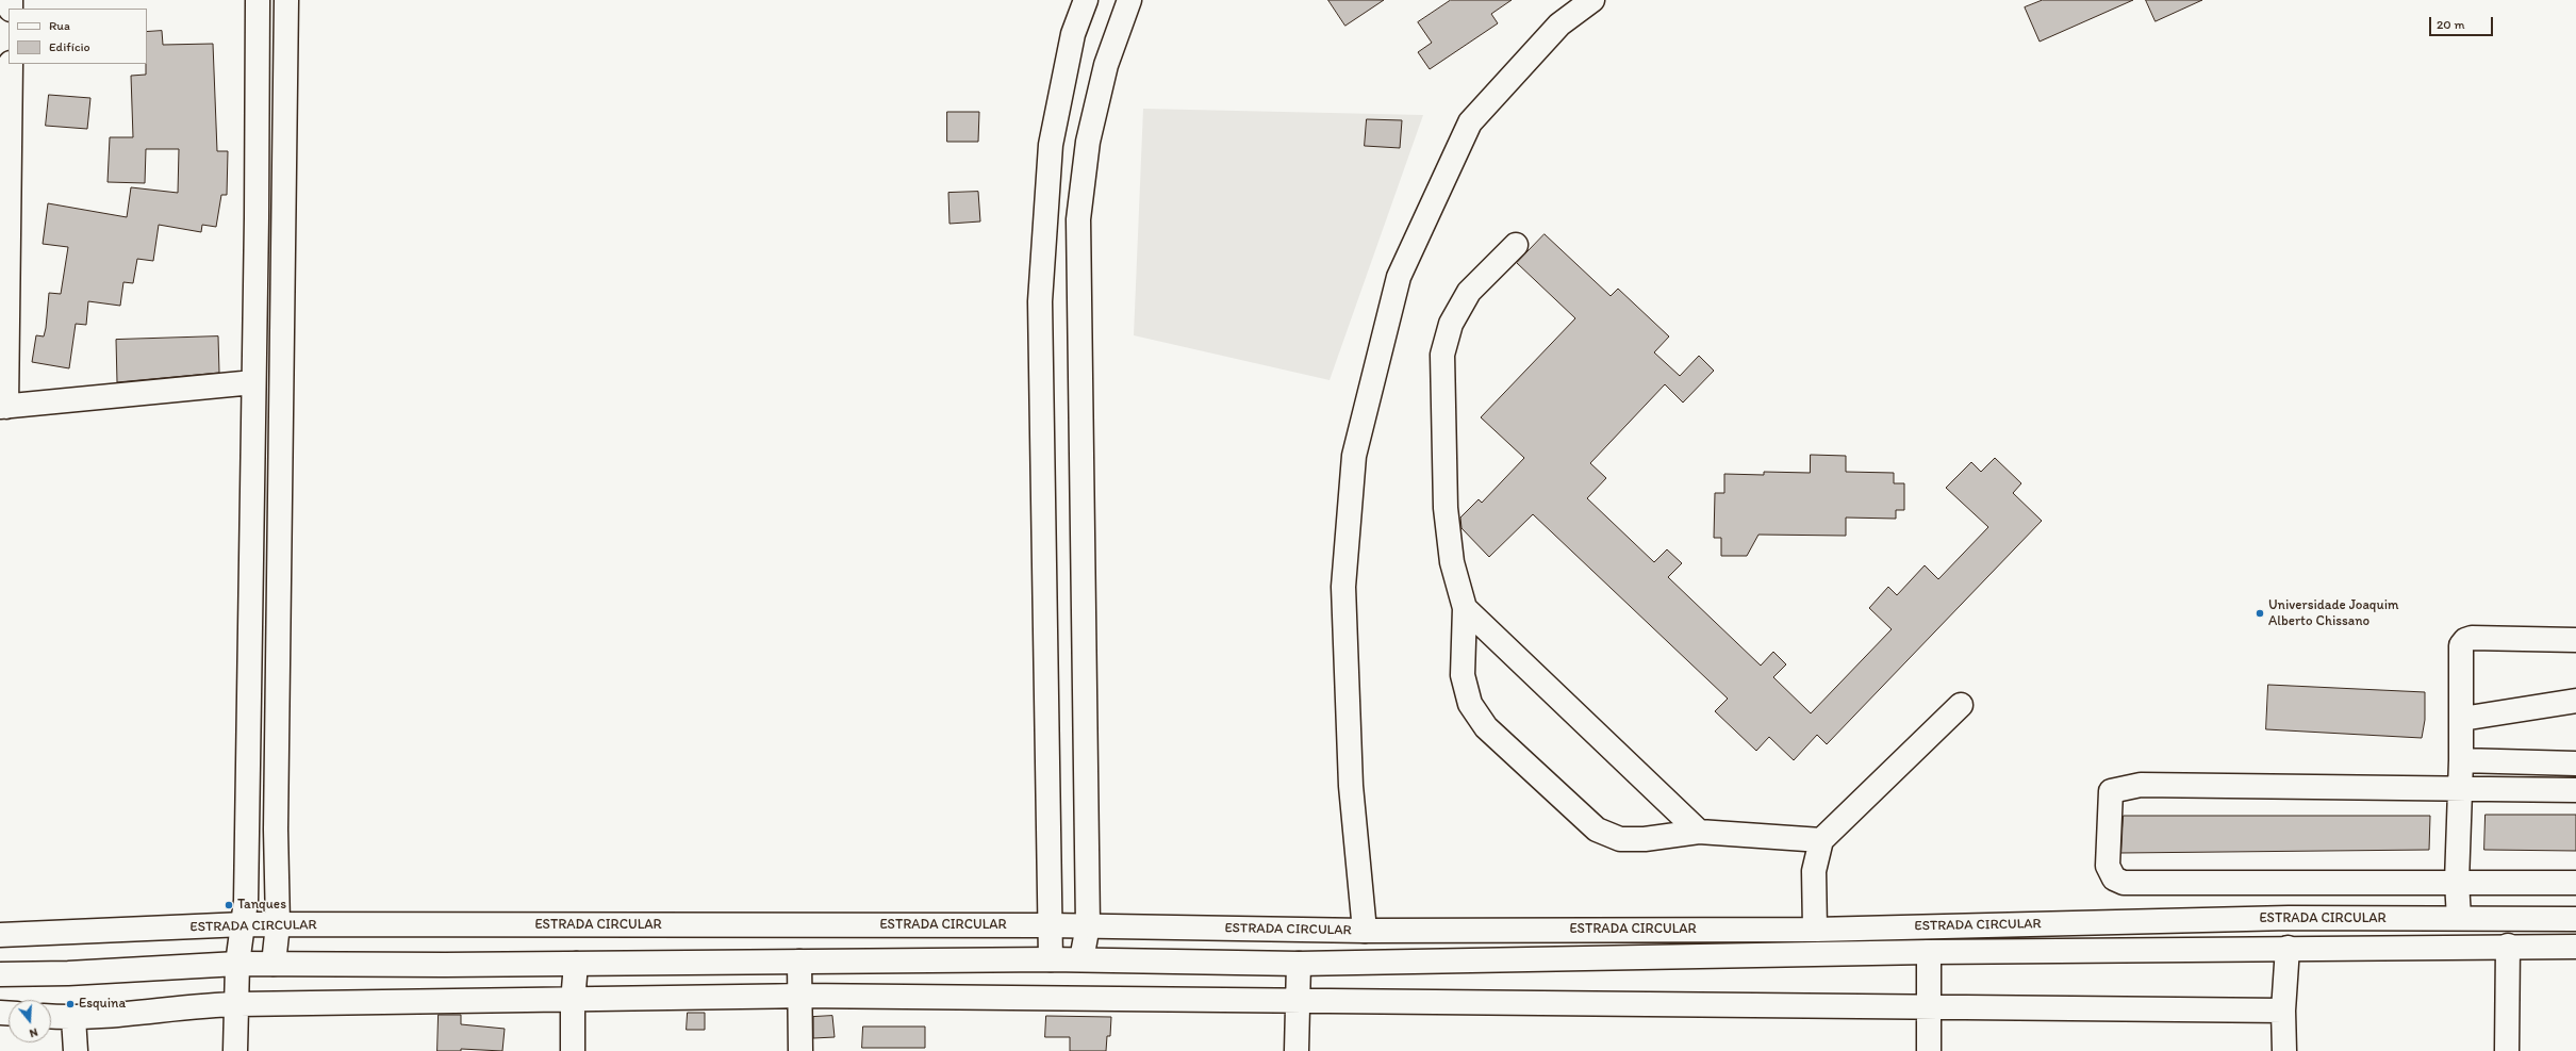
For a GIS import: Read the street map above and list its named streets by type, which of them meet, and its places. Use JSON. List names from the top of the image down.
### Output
{
  "streets": {
    "street": ["ESTRADA CIRCULAR"]
  },
  "places": ["Universidade Joaquim Alberto Chissano", "Tanques", "Esquina"],
  "legend": ["Rua", "Edifício"],
  "scale_bar": "20 m",
  "north": "bottom"
}
